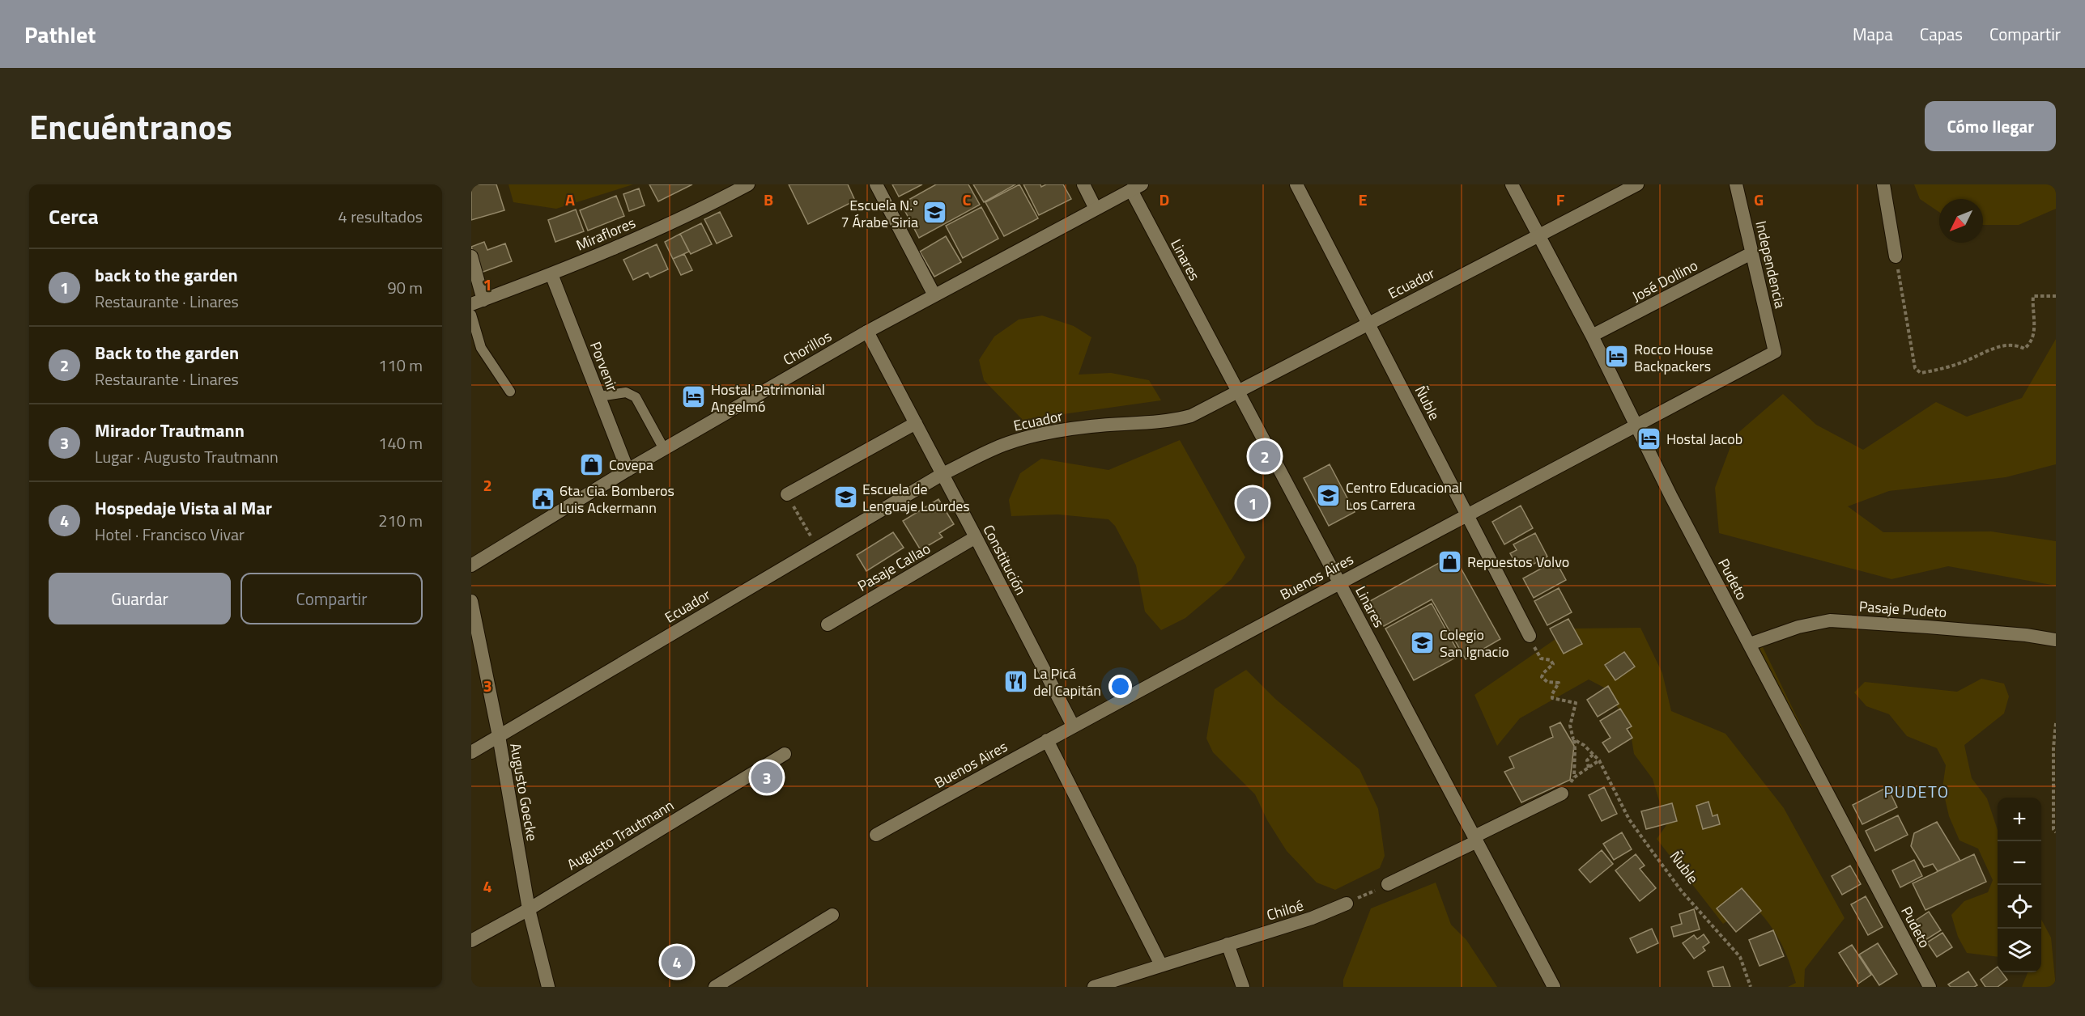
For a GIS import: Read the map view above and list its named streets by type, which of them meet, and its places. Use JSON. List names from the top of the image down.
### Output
{
  "streets": {
    "street": [
      "Miraflores",
      "Linares",
      "Independencia",
      "José Dollino",
      "Ecuador",
      "Chorillos",
      "Porvenir",
      "Ñuble",
      "Constitución",
      "Pasaje Callao",
      "Buenos Aires",
      "Pudeto",
      "Pasaje Pudeto",
      "Augusto Goecke",
      "Augusto Trautmann",
      "Chiloé"
    ]
  },
  "crossings": [
    ["Miraflores", "Porvenir"],
    ["Linares", "Ecuador"],
    ["Linares", "Chorillos"],
    ["Linares", "Buenos Aires"],
    ["Independencia", "José Dollino"],
    ["Independencia", "Buenos Aires"],
    ["José Dollino", "Pudeto"],
    ["Ecuador", "Ñuble"],
    ["Ecuador", "Constitución"],
    ["Ecuador", "Pudeto"],
    ["Ecuador", "Augusto Goecke"],
    ["Chorillos", "Porvenir"],
    ["Chorillos", "Constitución"],
    ["Ñuble", "Buenos Aires"],
    ["Constitución", "Pasaje Callao"],
    ["Constitución", "Buenos Aires"],
    ["Buenos Aires", "Pudeto"],
    ["Pudeto", "Pasaje Pudeto"],
    ["Augusto Goecke", "Augusto Trautmann"]
  ],
  "districts": ["PUDETO"],
  "places": {
    "school or university": [
      "Escuela N.º 7 Árabe Siria",
      "Centro Educacional Los Carrera",
      "Escuela de Lenguaje Lourdes",
      "Colegio San Ignacio"
    ],
    "hotel": ["Rocco House Backpackers", "Hostal Patrimonial Angelmó", "Hostal Jacob"],
    "shop": ["Covepa", "Repuestos Volvo"],
    "public building": ["6ta. Cia. Bomberos Luis Ackermann"],
    "restaurant": ["La Picá del Capitán"]
  },
  "north": "bottom left",
  "page": {
    "header": "Pathlet",
    "nav": ["Mapa", "Capas", "Compartir"],
    "title": "Encuéntranos",
    "buttons": [
      "Cómo llegar",
      ["Guardar", "Compartir"]
    ],
    "heading": ["Cerca", "4 resultados"],
    "list": [
      {
        "mark": "1",
        "name": "back to the garden",
        "note": "Restaurante · Linares",
        "value": "90 m"
      },
      {
        "mark": "2",
        "name": "Back to the garden",
        "note": "Restaurante · Linares",
        "value": "110 m"
      },
      {
        "mark": "3",
        "name": "Mirador Trautmann",
        "note": "Lugar · Augusto Trautmann",
        "value": "140 m"
      },
      {
        "mark": "4",
        "name": "Hospedaje Vista al Mar",
        "note": "Hotel · Francisco Vivar",
        "value": "210 m"
      }
    ],
    "pins": [
      "2",
      "1",
      "3",
      "4"
    ],
    "map_buttons": ["+", "−"]
  },
  "grid": {
    "columns": [
      "A",
      "B",
      "C",
      "D",
      "E",
      "F",
      "G"
    ],
    "rows": [
      "1",
      "2",
      "3",
      "4"
    ]
  }
}
